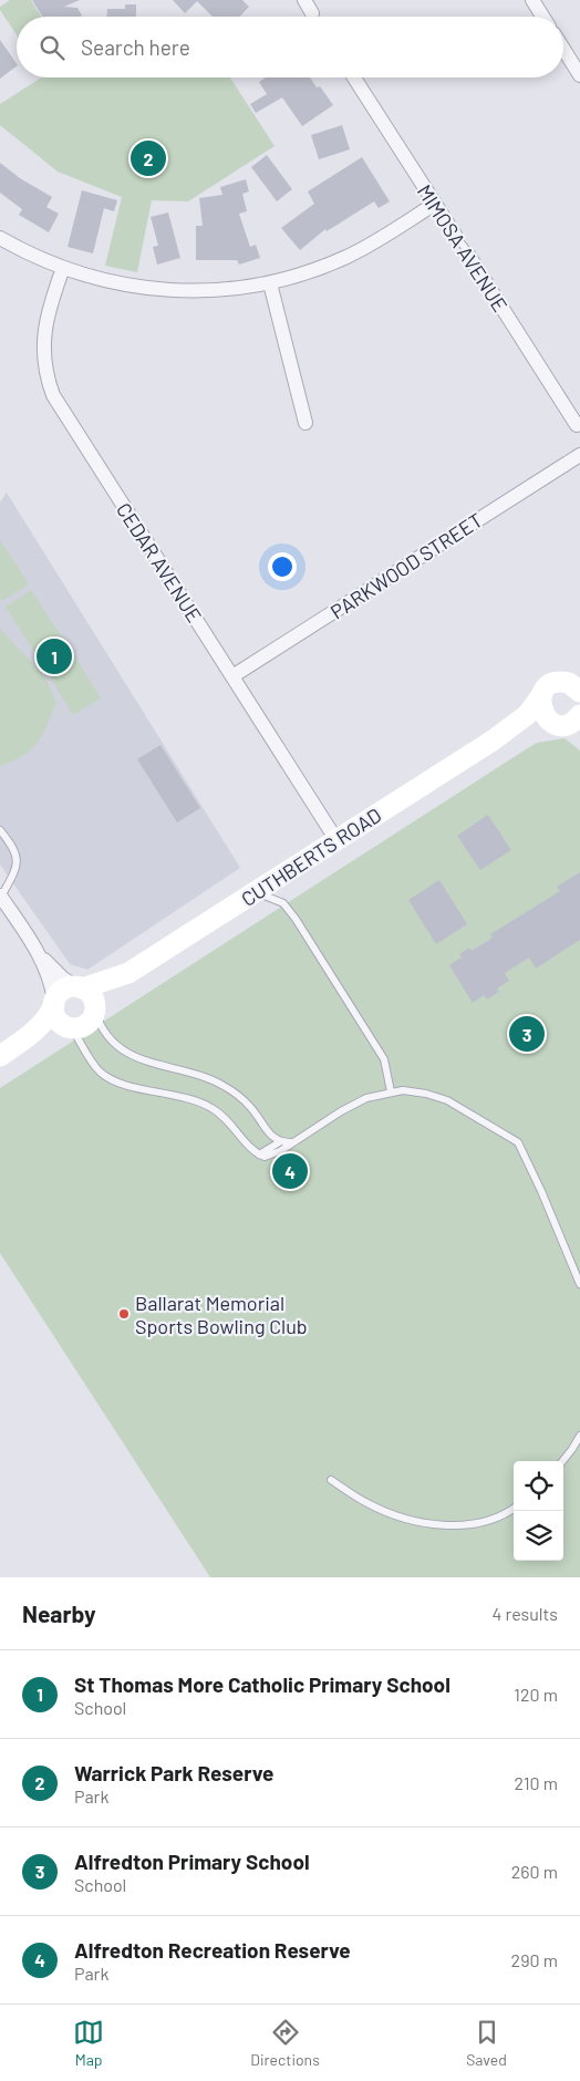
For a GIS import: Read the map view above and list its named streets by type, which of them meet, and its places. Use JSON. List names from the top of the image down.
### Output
{
  "streets": {
    "street": [
      "MIMOSA AVENUE",
      "CEDAR AVENUE",
      "PARKWOOD STREET",
      "CUTHBERTS ROAD"
    ]
  },
  "crossings": [
    ["CEDAR AVENUE", "PARKWOOD STREET"],
    ["CEDAR AVENUE", "CUTHBERTS ROAD"]
  ],
  "places": ["Ballarat Memorial Sports Bowling Club"],
  "page": {
    "search": "Search here",
    "pins": [
      "2",
      "1",
      "3",
      "4"
    ],
    "heading": ["Nearby", "4 results"],
    "list": [
      {
        "mark": "1",
        "name": "St Thomas More Catholic Primary School",
        "note": "School",
        "value": "120 m"
      },
      {
        "mark": "2",
        "name": "Warrick Park Reserve",
        "note": "Park",
        "value": "210 m"
      },
      {
        "mark": "3",
        "name": "Alfredton Primary School",
        "note": "School",
        "value": "260 m"
      },
      {
        "mark": "4",
        "name": "Alfredton Recreation Reserve",
        "note": "Park",
        "value": "290 m"
      }
    ],
    "nav": ["Map", "Directions", "Saved"]
  }
}
